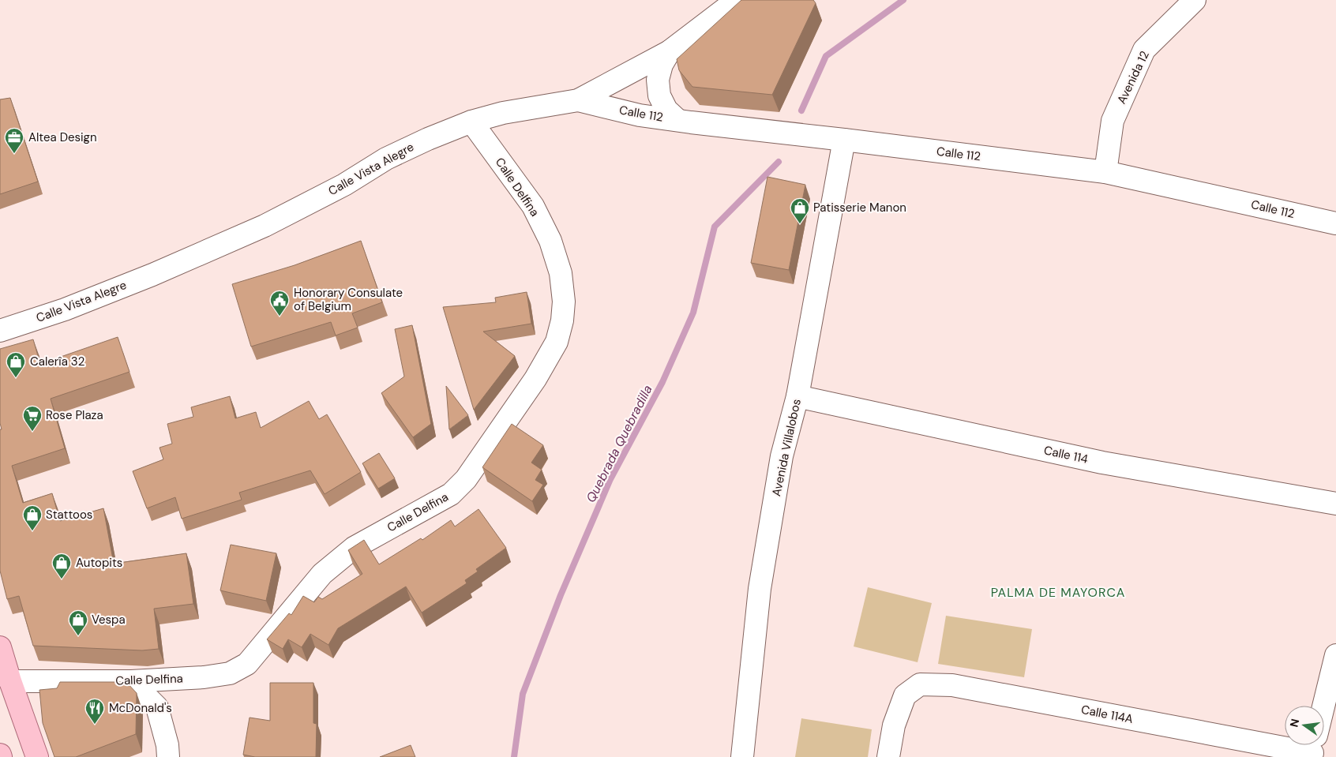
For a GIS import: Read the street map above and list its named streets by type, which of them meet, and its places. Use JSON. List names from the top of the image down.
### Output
{
  "streets": {
    "street": [
      "Avenida 12",
      "Calle 112",
      "Calle Vista Alegre",
      "Calle Delfina",
      "Avenida Villalobos",
      "Calle 114",
      "Calle 114A"
    ]
  },
  "crossings": [
    ["Avenida 12", "Calle 112"],
    ["Calle 112", "Calle Vista Alegre"],
    ["Calle 112", "Avenida Villalobos"],
    ["Calle Vista Alegre", "Calle Delfina"],
    ["Avenida Villalobos", "Calle 114"]
  ],
  "districts": ["PALMA DE MAYORCA"],
  "water": ["Quebrada Quebradilla"],
  "places": {
    "office": ["Altea Design"],
    "shop": [
      "Patisserie Manon",
      "Calerîa 32",
      "Stattoos",
      "Autopits",
      "Vespa"
    ],
    "public building": ["Honorary Consulate of Belgium"],
    "supermarket": ["Rose Plaza"],
    "restaurant": ["McDonald's"]
  },
  "north": "left"
}
